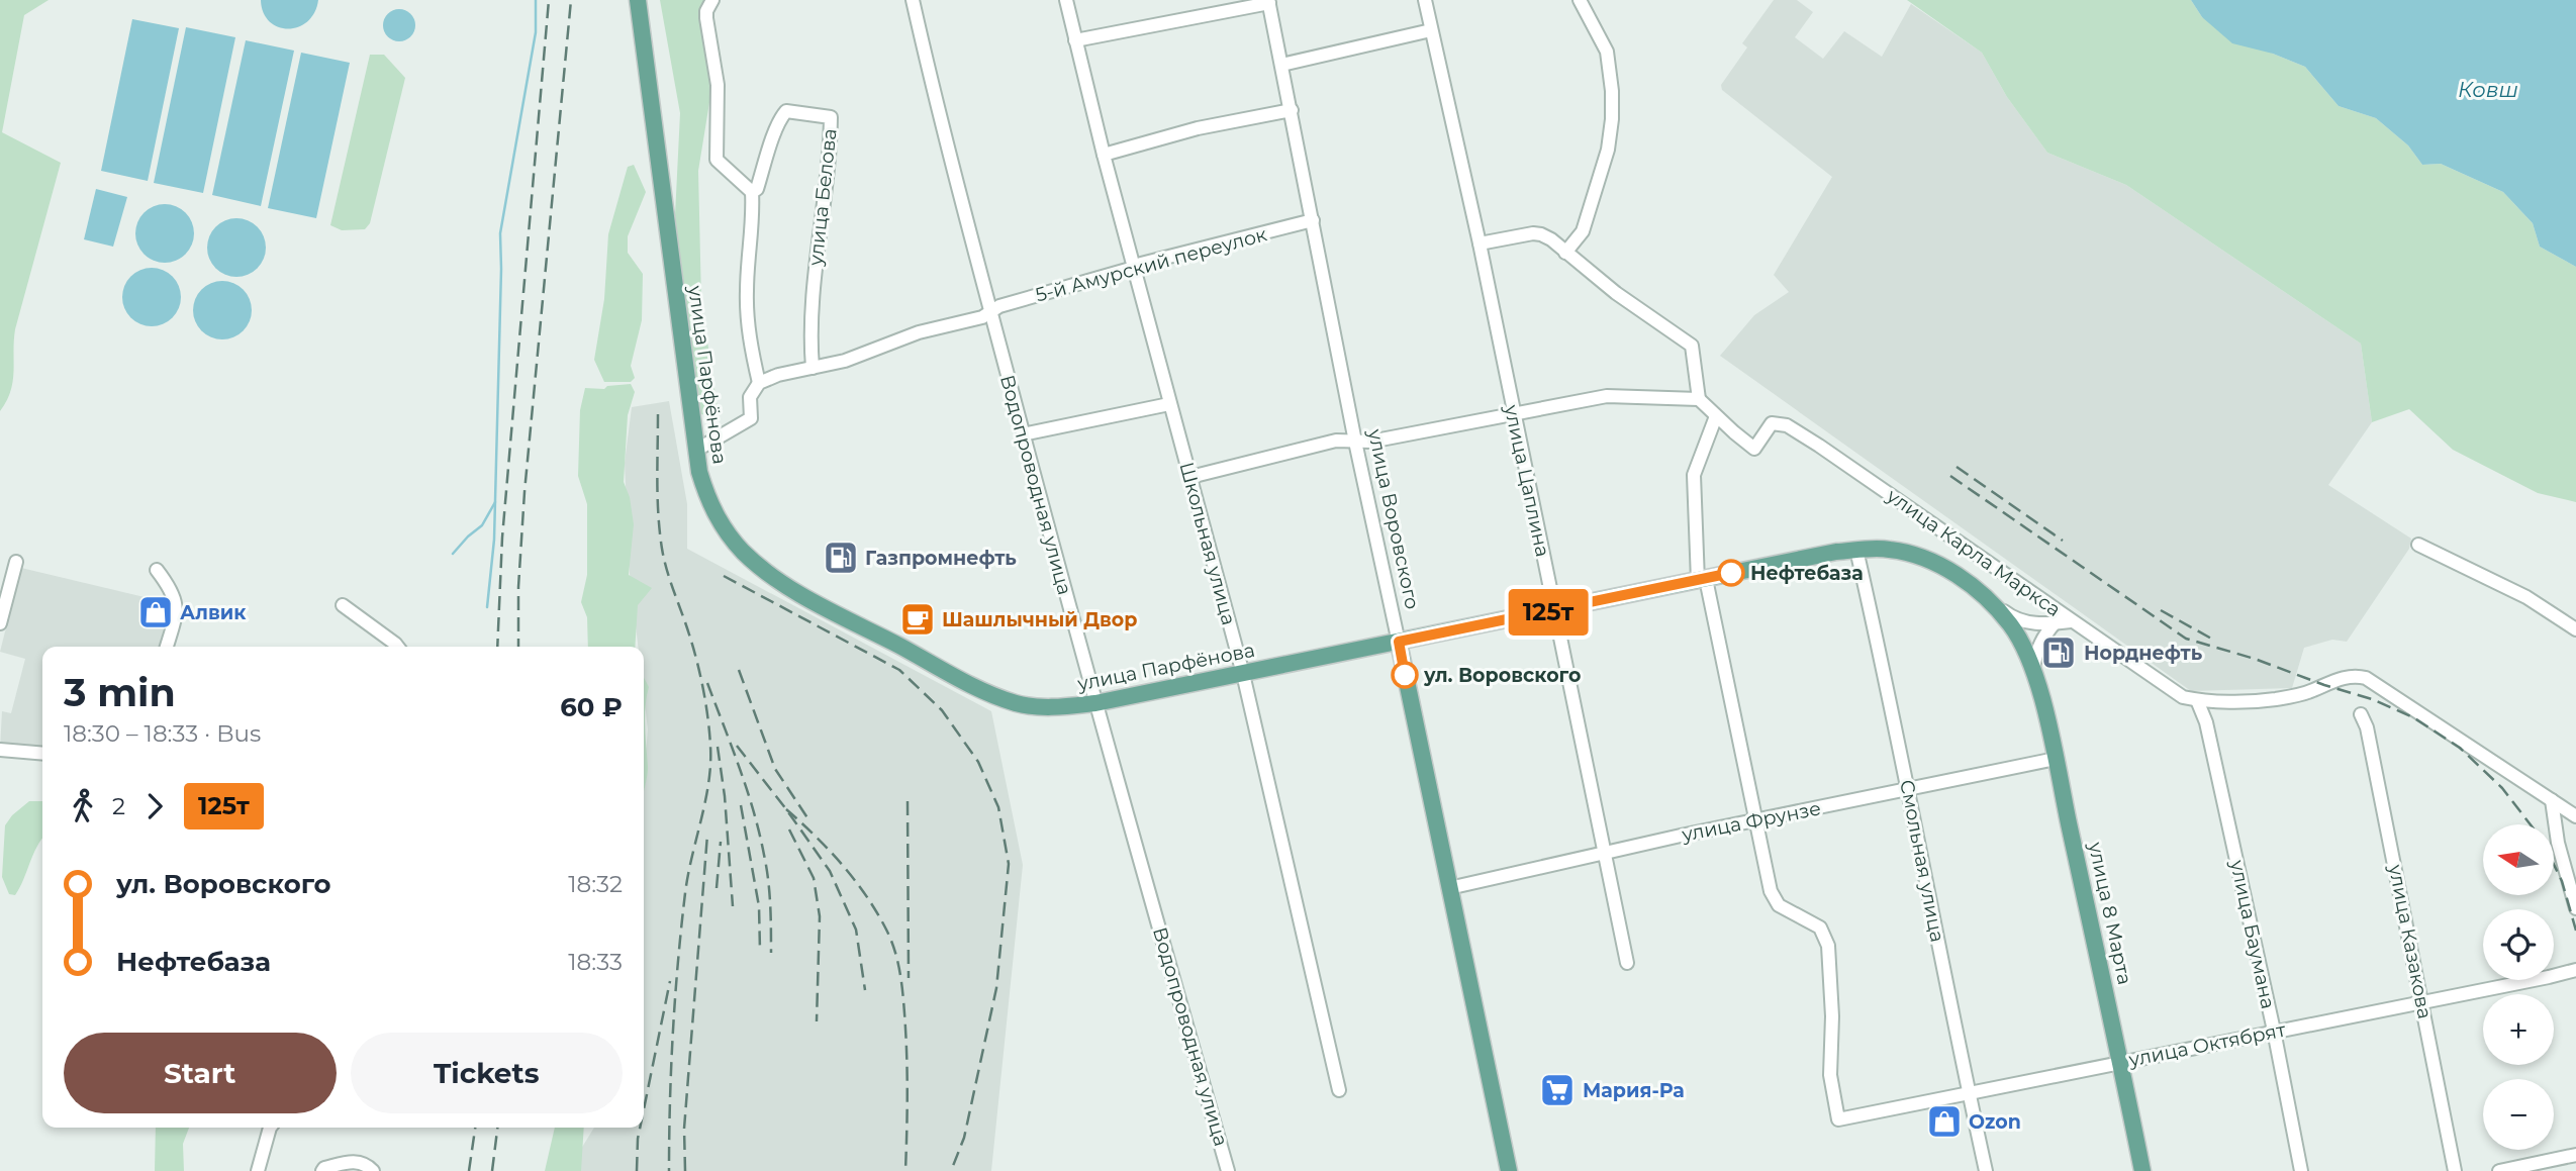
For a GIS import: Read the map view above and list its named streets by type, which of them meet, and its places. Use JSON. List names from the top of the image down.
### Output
{
  "streets": {
    "main road": ["улица Парфёнова", "улица Воровского", "улица 8 Марта"],
    "street": [
      "улица Белова",
      "5-й Амурский переулок",
      "улица Цаплина",
      "Водопроводная улица",
      "Школьная улица",
      "улица Карла Маркса",
      "улица Фрунзе",
      "Смольная улица",
      "улица Баумана",
      "улица Казакова",
      "улица Октябрят"
    ]
  },
  "crossings": [
    ["улица Белова", "5-й Амурский переулок"],
    ["5-й Амурский переулок", "Водопроводная улица"],
    ["5-й Амурский переулок", "улица Воровского"],
    ["5-й Амурский переулок", "Школьная улица"],
    ["улица Парфёнова", "улица Цаплина"],
    ["улица Парфёнова", "Водопроводная улица"],
    ["улица Парфёнова", "улица Воровского"],
    ["улица Парфёнова", "Школьная улица"],
    ["улица Парфёнова", "улица 8 Марта"],
    ["улица Цаплина", "улица Фрунзе"],
    ["улица Воровского", "улица Фрунзе"],
    ["улица Карла Маркса", "улица Баумана"],
    ["улица Фрунзе", "Смольная улица"],
    ["улица Фрунзе", "улица 8 Марта"],
    ["улица Фрунзе", "улица Октябрят"],
    ["Смольная улица", "улица 8 Марта"],
    ["Смольная улица", "улица Октябрят"],
    ["улица 8 Марта", "улица Октябрят"],
    ["улица Баумана", "улица Октябрят"],
    ["улица Казакова", "улица Октябрят"]
  ],
  "water": ["Ковш"],
  "places": {
    "fuel station": ["Газпромнефть", "Норднефть"],
    "other": ["Нефтебаза", "ул. Воровского"],
    "shop": ["Алвик", "Ozon"],
    "cafe": ["Шашлычный Двор"],
    "supermarket": ["Мария-Ра"]
  },
  "lines": ["bus line 125т"],
  "north": "left",
  "page": {
    "on_map": "125т",
    "heading": ["3 min", "18:30 – 18:33 · Bus", "60 ₽"],
    "legs": ["2", "125т"],
    "map_buttons": ["+", "−"],
    "list": [
      {
        "name": "ул. Воровского",
        "value": "18:32"
      },
      {
        "name": "Нефтебаза",
        "value": "18:33"
      }
    ],
    "buttons": ["Start", "Tickets"]
  }
}
